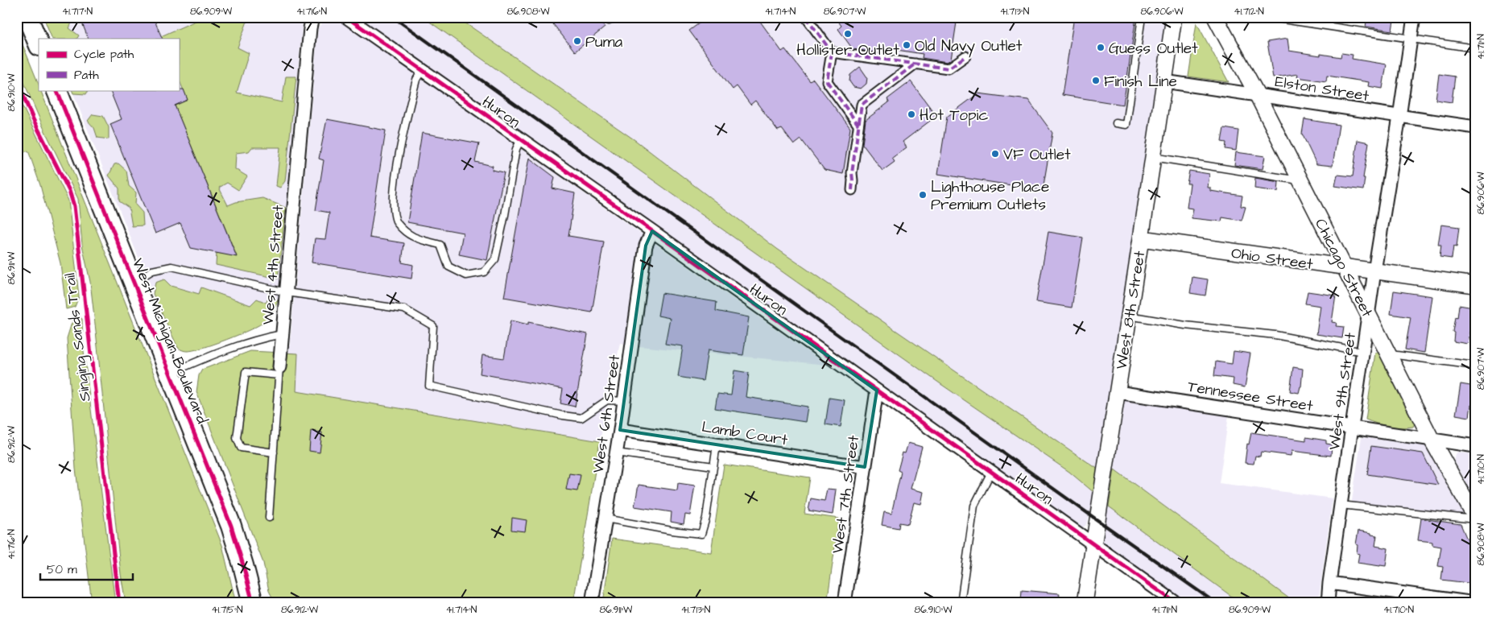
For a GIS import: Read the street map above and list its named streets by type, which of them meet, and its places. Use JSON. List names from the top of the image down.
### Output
{
  "streets": {
    "main road": ["West Michigan Boulevard"],
    "street": [
      "Elston Street",
      "Huron",
      "Ohio Street",
      "West 4th Street",
      "Chicago Street",
      "West 8th Street",
      "West 9th Street",
      "Tennessee Street",
      "West 6th Street",
      "Lamb Court",
      "West 7th Street"
    ],
    "cycle path": ["Singing Sands Trail"]
  },
  "crossings": [
    ["Elston Street", "Chicago Street"],
    ["Elston Street", "West 8th Street"],
    ["Elston Street", "West 9th Street"],
    ["Huron", "West 8th Street"],
    ["Huron", "West 6th Street"],
    ["Huron", "West 7th Street"],
    ["Ohio Street", "Chicago Street"],
    ["Ohio Street", "West 8th Street"],
    ["Ohio Street", "West 9th Street"],
    ["Chicago Street", "West 9th Street"],
    ["Chicago Street", "Tennessee Street"],
    ["West 8th Street", "Tennessee Street"],
    ["West 9th Street", "Tennessee Street"],
    ["West 6th Street", "Lamb Court"],
    ["Lamb Court", "West 7th Street"]
  ],
  "places": [
    "Hollister Outlet",
    "Puma",
    "Old Navy Outlet",
    "Guess Outlet",
    "Finish Line",
    "Hot Topic",
    "VF Outlet",
    "Lighthouse Place Premium Outlets"
  ],
  "legend": ["Cycle path", "Path"],
  "scale_bar": "50 m",
  "coordinates": [
    "41.717°N",
    "86.909°W",
    "41.716°N",
    "86.908°W",
    "41.714°N",
    "86.907°W",
    "41.713°N",
    "86.906°W",
    "41.712°N",
    "41.711°N",
    "86.910°W",
    "86.911°W",
    "86.912°W",
    "41.710°N",
    "41.715°N"
  ]
}
